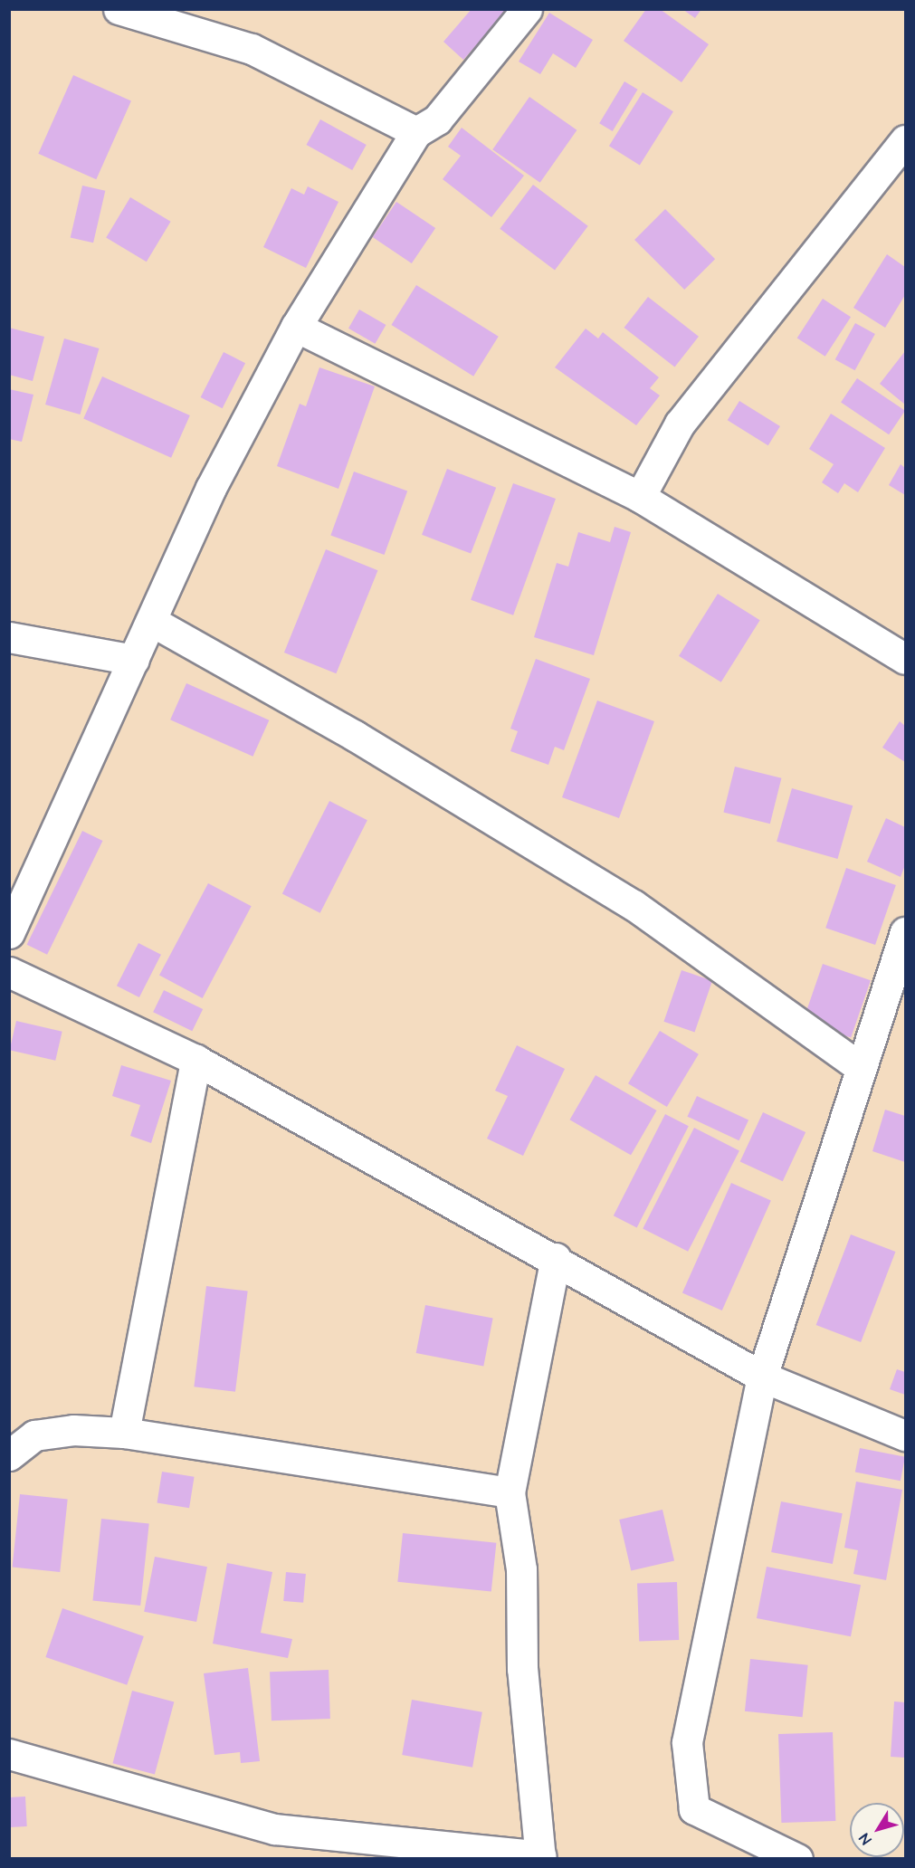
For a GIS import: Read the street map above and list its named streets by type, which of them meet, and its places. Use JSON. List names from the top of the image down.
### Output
{
  "north": "bottom left"
}
